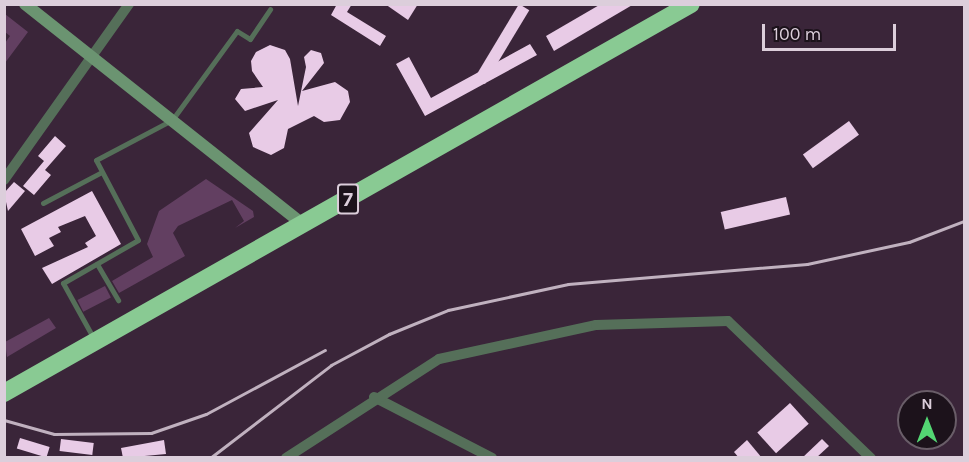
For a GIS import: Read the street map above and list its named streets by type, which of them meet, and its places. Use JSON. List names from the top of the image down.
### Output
{
  "streets": {
    "highway": ["7"]
  },
  "scale_bar": "100 m",
  "north": "top"
}
